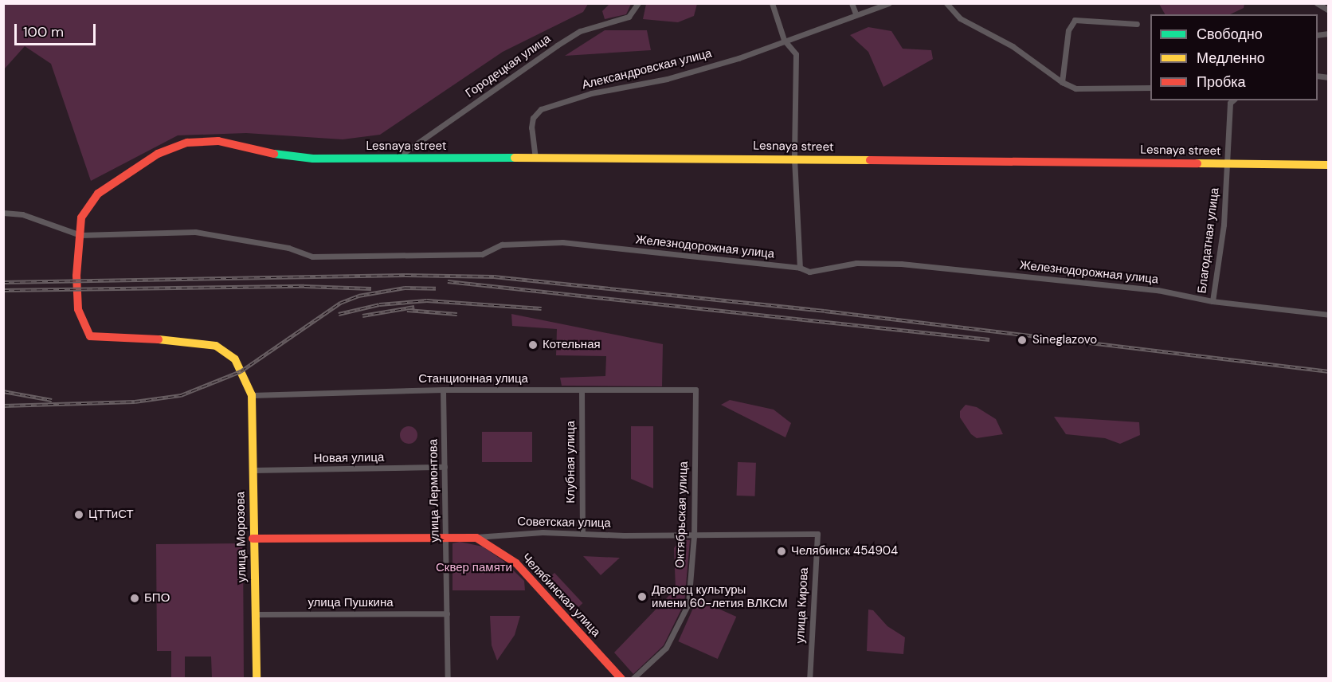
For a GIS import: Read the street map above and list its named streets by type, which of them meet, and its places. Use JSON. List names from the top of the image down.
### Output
{
  "streets": {
    "street": [
      "Городецкая улица",
      "Александровская улица",
      "Lesnaya street",
      "Благодатная улица",
      "Железнодорожная улица",
      "Станционная улица",
      "Новая улица",
      "Клубная улица",
      "улица Лермонтова",
      "Октябрьская улица",
      "Советская улица",
      "улица Морозова",
      "Челябинская улица",
      "улица Пушкина",
      "улица Кирова"
    ]
  },
  "crossings": [
    ["Городецкая улица", "Lesnaya street"],
    ["Александровская улица", "Lesnaya street"],
    ["Lesnaya street", "Благодатная улица"],
    ["Lesnaya street", "Железнодорожная улица"],
    ["Lesnaya street", "Станционная улица"],
    ["Lesnaya street", "улица Морозова"],
    ["Благодатная улица", "Железнодорожная улица"],
    ["Станционная улица", "Клубная улица"],
    ["Станционная улица", "улица Лермонтова"],
    ["Станционная улица", "Октябрьская улица"],
    ["Станционная улица", "улица Морозова"],
    ["Новая улица", "улица Лермонтова"],
    ["Новая улица", "улица Морозова"],
    ["Клубная улица", "Советская улица"],
    ["улица Лермонтова", "Советская улица"],
    ["улица Лермонтова", "улица Пушкина"],
    ["Октябрьская улица", "Советская улица"],
    ["Советская улица", "улица Морозова"],
    ["Советская улица", "Челябинская улица"],
    ["Советская улица", "улица Кирова"],
    ["улица Морозова", "улица Пушкина"]
  ],
  "parks": ["Сквер памяти"],
  "places": [
    "Sineglazovo",
    "Котельная",
    "ЦТТиСТ",
    "Челябинск 454904",
    "Дворец культуры имени 60-летия ВЛКСМ",
    "БПО"
  ],
  "legend": ["Свободно", "Медленно", "Пробка"],
  "scale_bar": "100 m"
}
